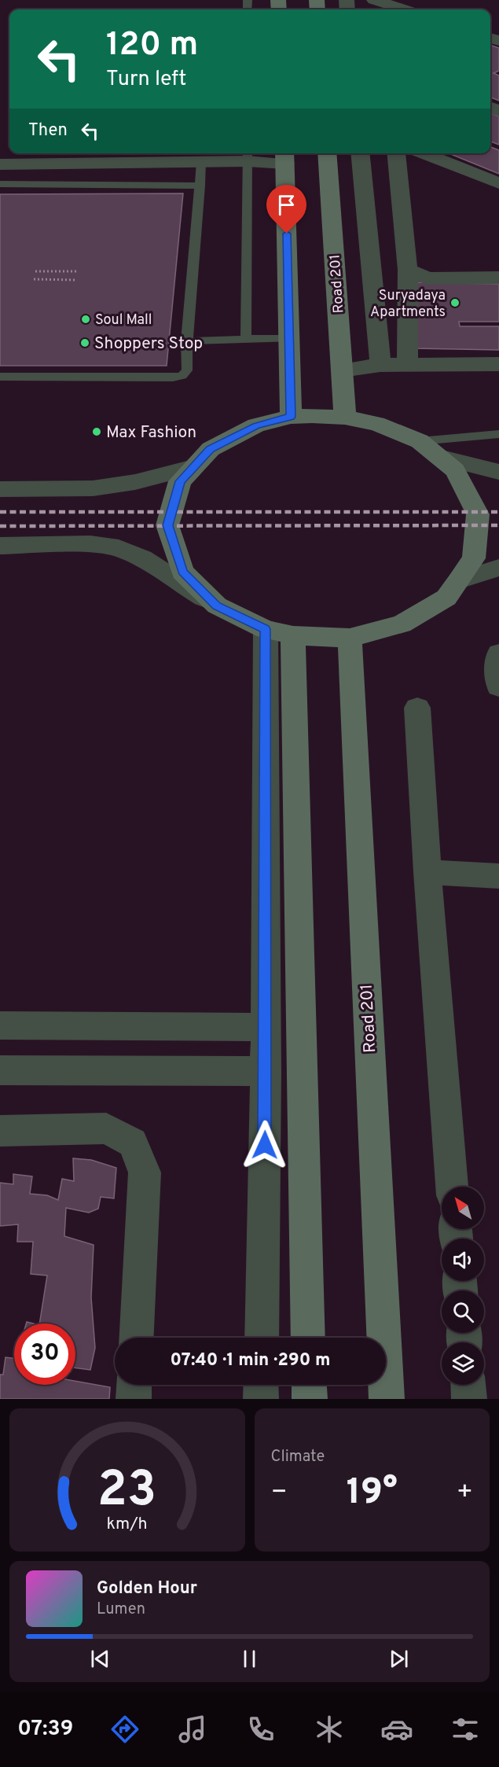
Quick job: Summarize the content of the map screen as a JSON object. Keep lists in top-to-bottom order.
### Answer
{
  "streets": {
    "main road": ["Road 201"]
  },
  "places": [
    "Suryadaya Apartments",
    "Soul Mall",
    "Shoppers Stop",
    "Max Fashion"
  ],
  "north": "top left",
  "page": {
    "turn": ["120 m", "Turn left"],
    "then": "Then",
    "limit": "30",
    "trip": "07:40 · 1 min · 290 m",
    "tile": "Climate",
    "heat": ["−", "19°", "+"],
    "song": ["Golden Hour", "Lumen"],
    "tabs": "07:39",
    "gauge": ["23", "km/h"]
  }
}
